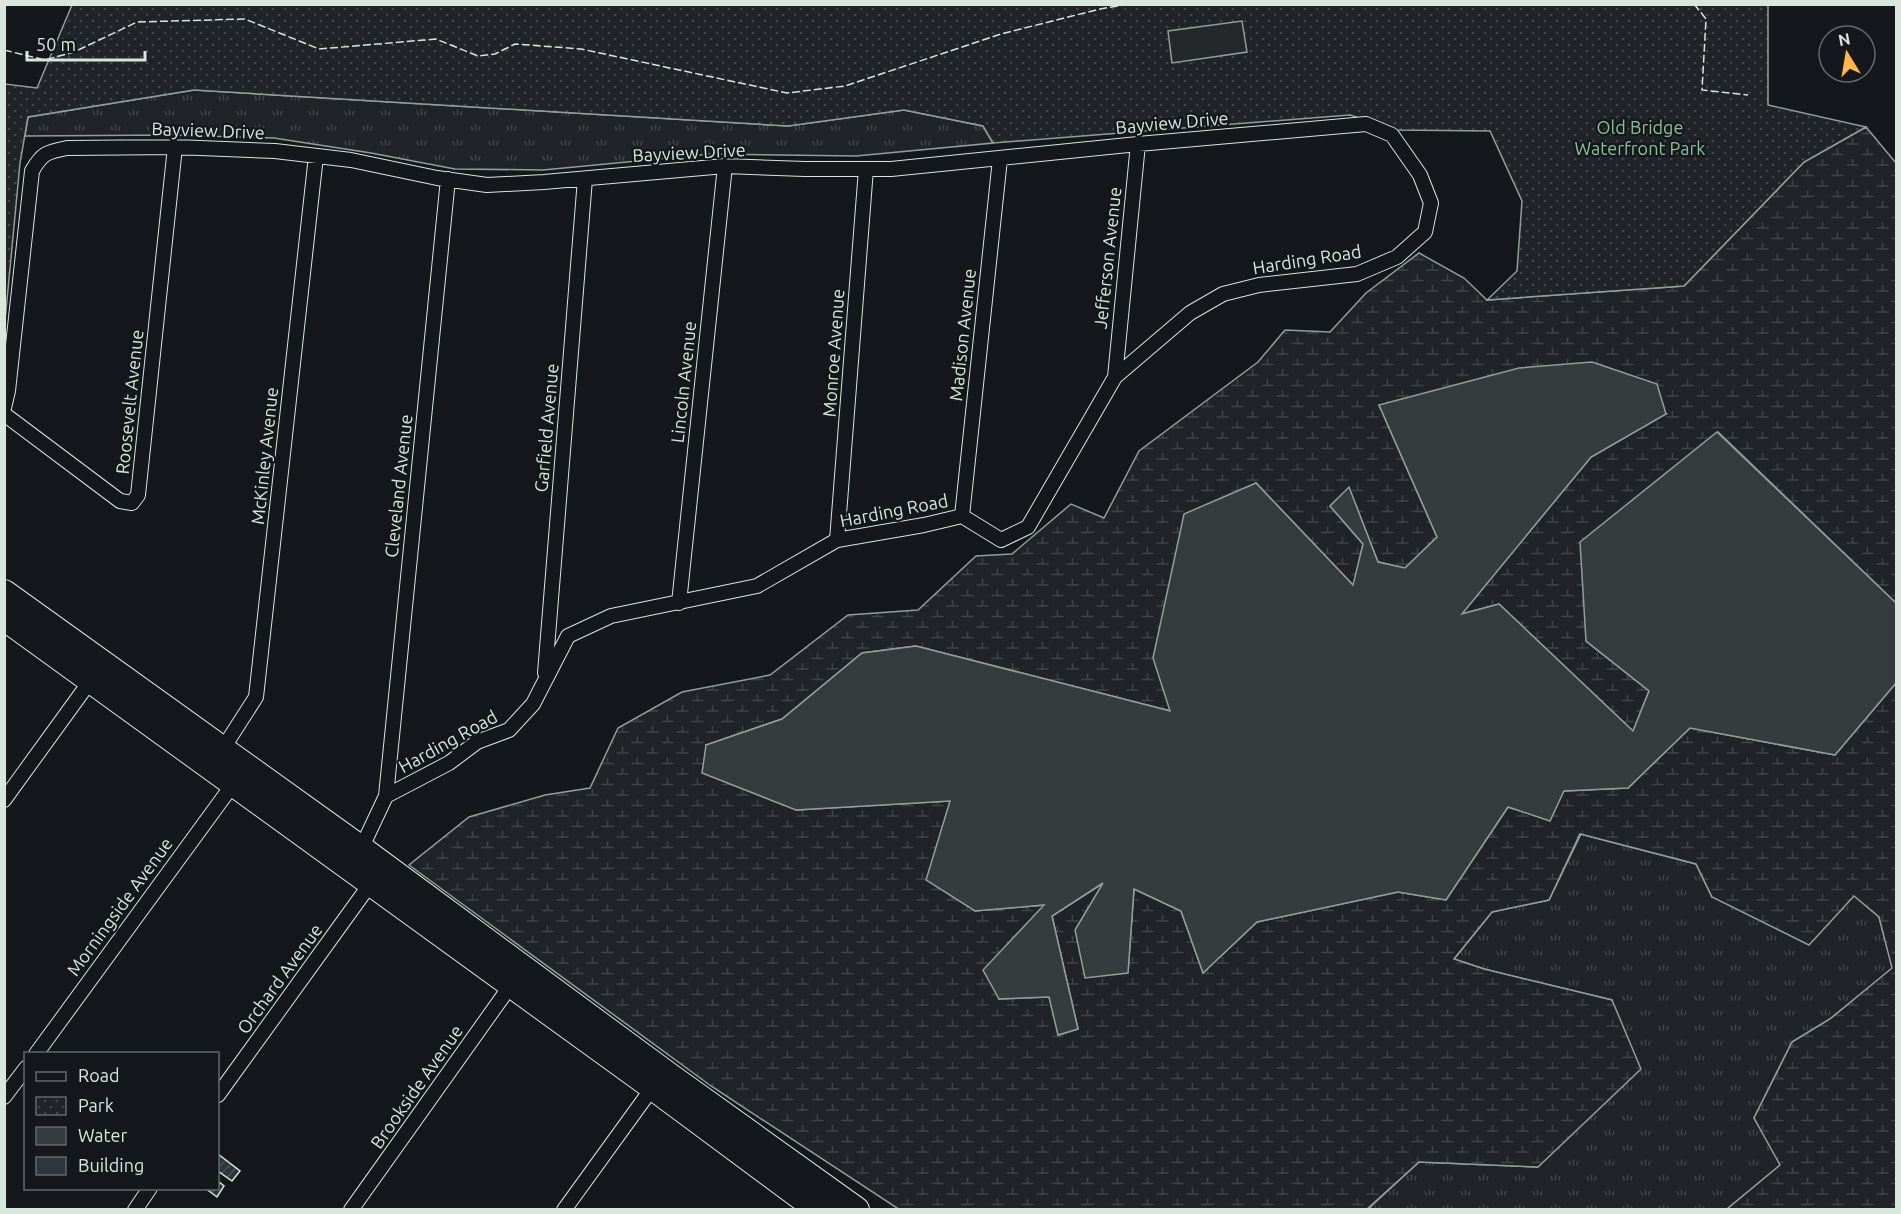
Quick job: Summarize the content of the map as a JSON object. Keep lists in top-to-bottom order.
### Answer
{
  "streets": {
    "street": [
      "Bayview Drive",
      "Jefferson Avenue",
      "Harding Road",
      "Madison Avenue",
      "Monroe Avenue",
      "Lincoln Avenue",
      "Roosevelt Avenue",
      "Garfield Avenue",
      "McKinley Avenue",
      "Cleveland Avenue",
      "Morningside Avenue",
      "Orchard Avenue",
      "Brookside Avenue"
    ]
  },
  "crossings": [
    ["Bayview Drive", "Jefferson Avenue"],
    ["Bayview Drive", "Harding Road"],
    ["Bayview Drive", "Madison Avenue"],
    ["Bayview Drive", "Monroe Avenue"],
    ["Bayview Drive", "Lincoln Avenue"],
    ["Bayview Drive", "Roosevelt Avenue"],
    ["Bayview Drive", "Garfield Avenue"],
    ["Bayview Drive", "McKinley Avenue"],
    ["Bayview Drive", "Cleveland Avenue"],
    ["Jefferson Avenue", "Harding Road"],
    ["Harding Road", "Madison Avenue"],
    ["Harding Road", "Monroe Avenue"],
    ["Harding Road", "Lincoln Avenue"],
    ["Harding Road", "Garfield Avenue"],
    ["Harding Road", "Cleveland Avenue"]
  ],
  "parks": ["Old Bridge Waterfront Park"],
  "legend": [
    "Road",
    "Park",
    "Water",
    "Building"
  ],
  "scale_bar": "50 m",
  "north": "top"
}
